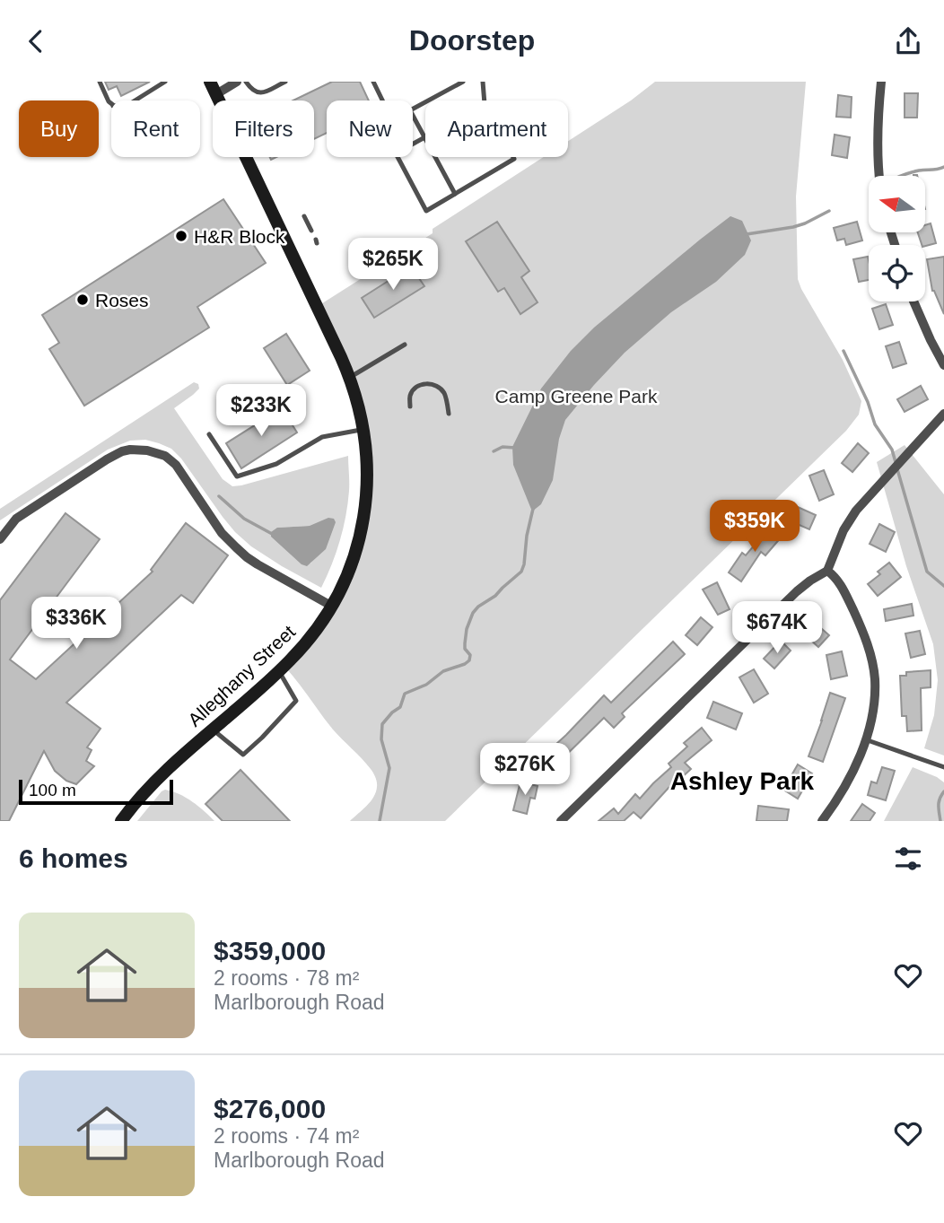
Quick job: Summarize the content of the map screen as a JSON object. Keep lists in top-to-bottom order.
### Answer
{
  "streets": {
    "street": ["Alleghany Street"]
  },
  "districts": ["Ashley Park"],
  "parks": ["Camp Greene Park"],
  "places": ["H&R Block", "Roses"],
  "scale_bar": "100 m",
  "north": "left",
  "page": {
    "header": "Doorstep",
    "chip": [
      "Buy",
      "Rent",
      "Filters",
      "New",
      "Apartment"
    ],
    "price": [
      "$265K",
      "$233K",
      "$359K",
      "$336K",
      "$674K",
      "$276K"
    ],
    "scale": "100 m",
    "heading": "6 homes",
    "list": [
      {
        "name": "$359,000",
        "note": "2 rooms · 78 m² · Marlborough Road"
      },
      {
        "name": "$276,000",
        "note": "2 rooms · 74 m² · Marlborough Road"
      }
    ]
  }
}
